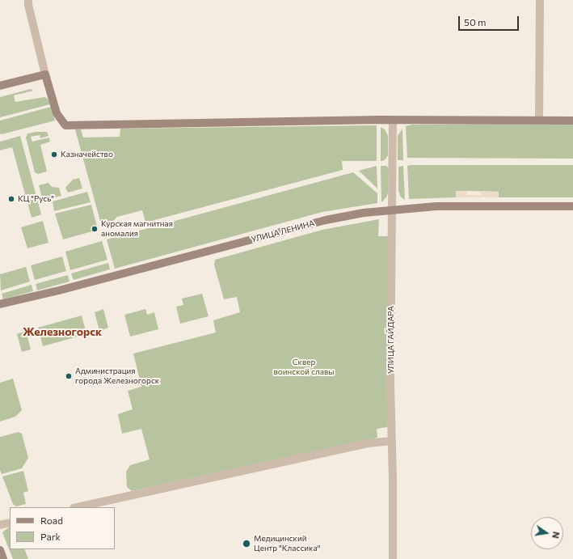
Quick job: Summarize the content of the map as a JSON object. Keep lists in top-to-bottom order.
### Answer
{
  "streets": {
    "street": ["УЛИЦА ЛЕНИНА", "УЛИЦА ГАЙДАРА"]
  },
  "crossings": [
    ["УЛИЦА ЛЕНИНА", "УЛИЦА ГАЙДАРА"]
  ],
  "districts": ["Железногорск"],
  "parks": ["Сквер воинской славы"],
  "places": [
    "Казначейство",
    "КЦ \"Русь\"",
    "Курская магнитная аномалия",
    "Администрация города Железногорск",
    "Медицинский Центр \"Классика\""
  ],
  "legend": ["Road", "Park"],
  "scale_bar": "50 m",
  "north": "right"
}
